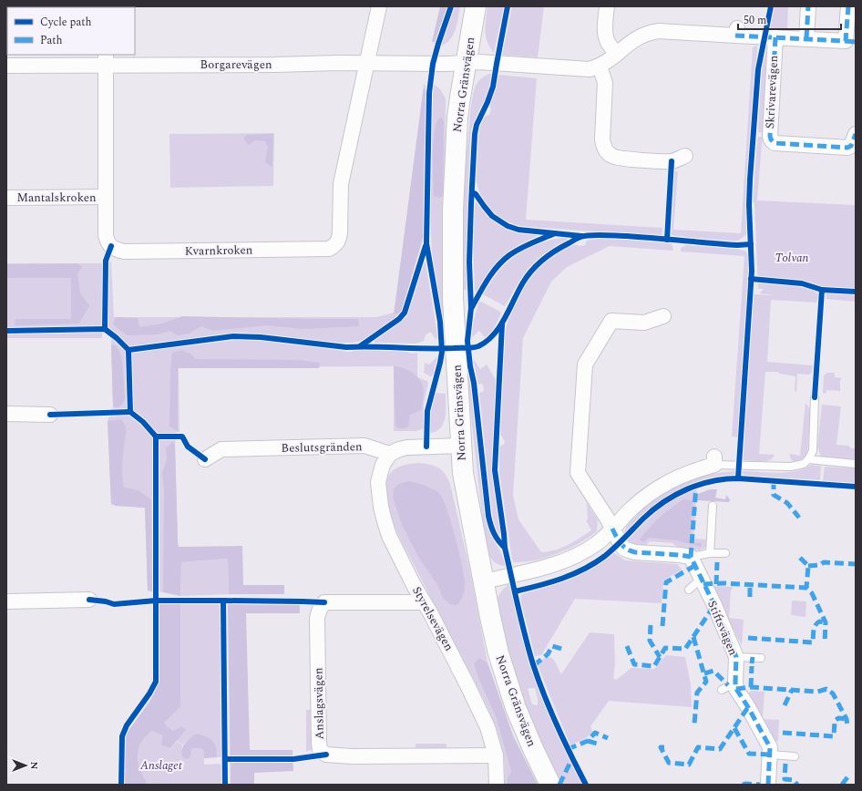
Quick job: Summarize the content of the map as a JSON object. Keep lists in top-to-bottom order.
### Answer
{
  "streets": {
    "street": [
      "Borgarevägen",
      "Norra Gränsvägen",
      "Skrivarevägen",
      "Mantalskroken",
      "Kvarnkroken",
      "Beslutsgränden",
      "Styrelsevägen",
      "Stiftsvägen",
      "Anslagsvägen"
    ]
  },
  "crossings": [
    ["Borgarevägen", "Norra Gränsvägen"],
    ["Borgarevägen", "Kvarnkroken"],
    ["Mantalskroken", "Kvarnkroken"],
    ["Beslutsgränden", "Styrelsevägen"],
    ["Styrelsevägen", "Anslagsvägen"]
  ],
  "parks": ["Tolvan", "Anslaget"],
  "legend": ["Cycle path", "Path"],
  "scale_bar": "50 m",
  "north": "right"
}
